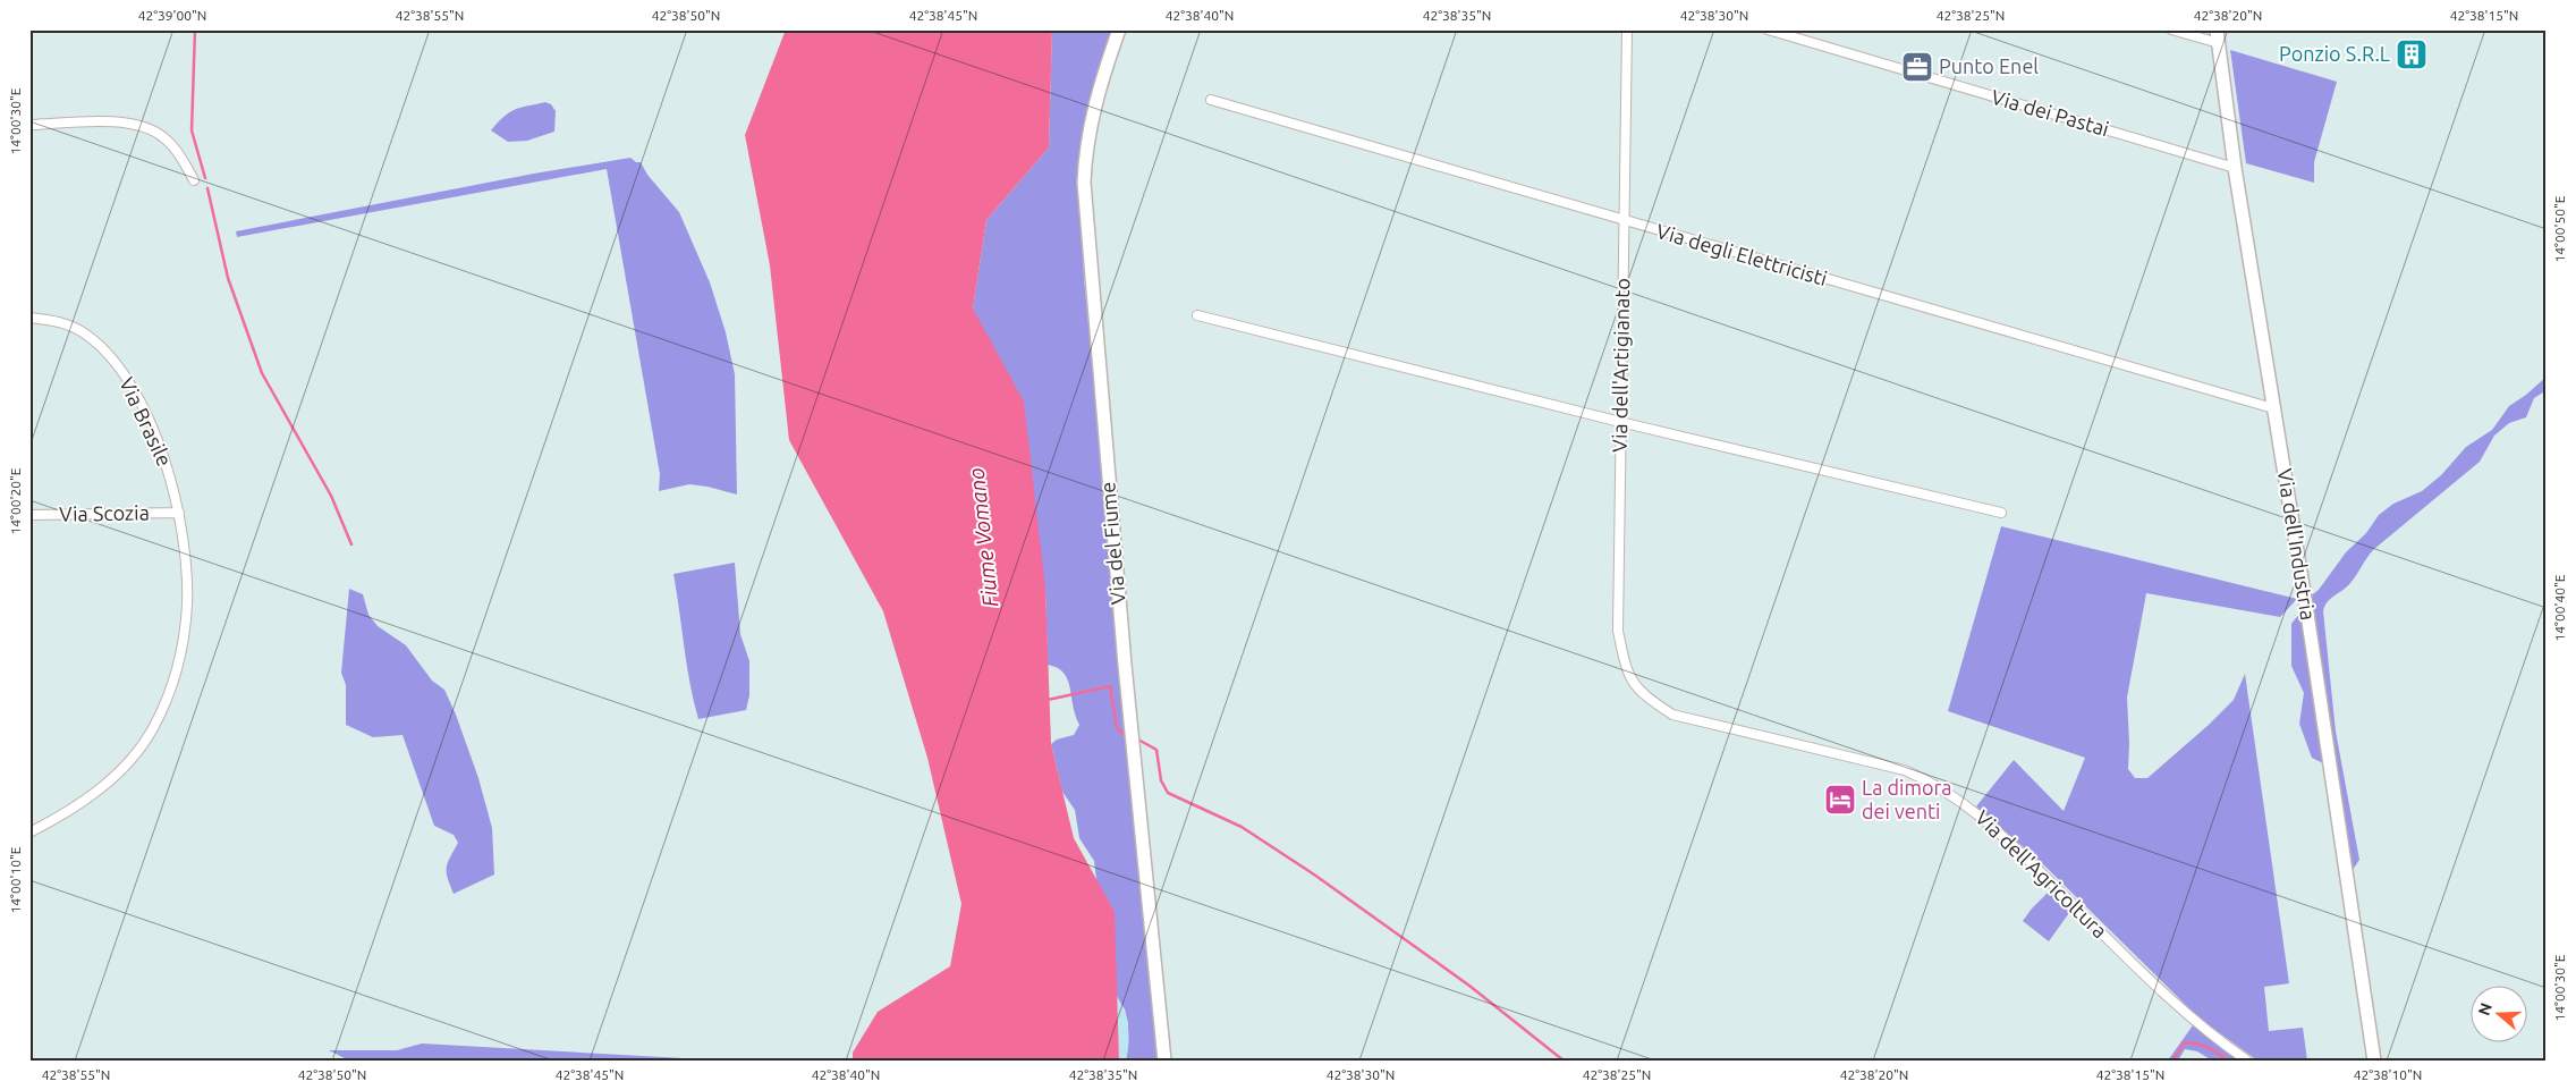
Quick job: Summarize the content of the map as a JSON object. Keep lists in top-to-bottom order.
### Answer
{
  "streets": {
    "street": [
      "Via dei Pastai",
      "Via degli Elettricisti",
      "Via dell'Artigianato",
      "Via Brasile",
      "Via Scozia",
      "Via del Fiume",
      "Via dell'Industria",
      "Via dell'Agricoltura"
    ]
  },
  "crossings": [
    ["Via dei Pastai", "Via dell'Industria"],
    ["Via degli Elettricisti", "Via dell'Artigianato"],
    ["Via degli Elettricisti", "Via dell'Industria"],
    ["Via dell'Artigianato", "Via dell'Agricoltura"],
    ["Via Brasile", "Via Scozia"]
  ],
  "water": ["Fiume Vomano"],
  "places": {
    "building": ["Ponzio S.R.L"],
    "office": ["Punto Enel"],
    "hotel": ["La dimora dei venti"]
  },
  "north": "left",
  "coordinates": [
    "42°39'00\"N",
    "42°38'55\"N",
    "42°38'50\"N",
    "42°38'45\"N",
    "42°38'40\"N",
    "42°38'35\"N",
    "42°38'30\"N",
    "42°38'25\"N",
    "42°38'20\"N",
    "42°38'15\"N",
    "14°00'30\"E",
    "14°00'50\"E",
    "14°00'20\"E",
    "14°00'40\"E",
    "14°00'10\"E",
    "42°38'10\"N"
  ]
}
